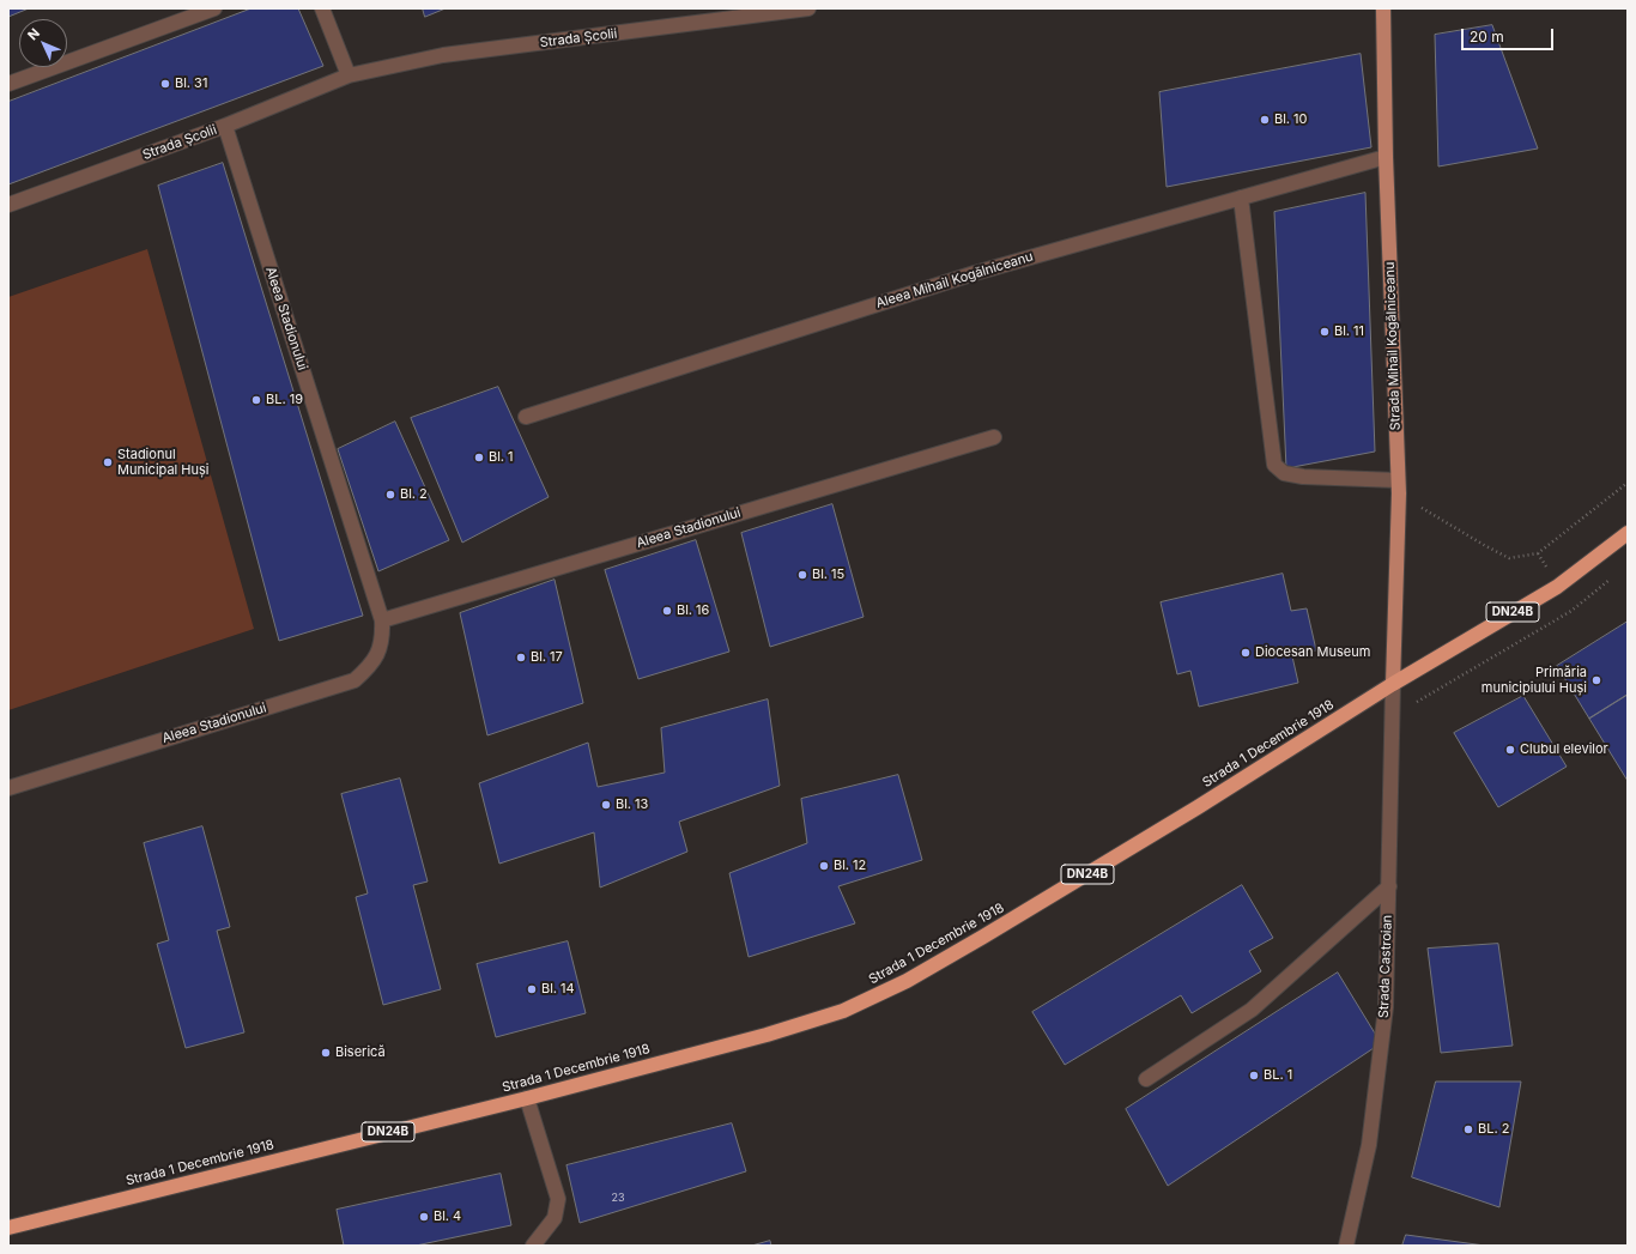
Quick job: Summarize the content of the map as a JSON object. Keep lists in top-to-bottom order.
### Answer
{
  "streets": {
    "highway": ["DN24B", "Strada 1 Decembrie 1918"],
    "main road": ["Strada Mihail Kogălniceanu"],
    "street": [
      "Strada Școlii",
      "Aleea Mihail Kogălniceanu",
      "Aleea Stadionului",
      "Strada Castroian"
    ]
  },
  "crossings": [
    ["Strada Școlii", "Aleea Stadionului"],
    ["Aleea Mihail Kogălniceanu", "Strada Mihail Kogălniceanu"],
    ["Strada Mihail Kogălniceanu", "Strada 1 Decembrie 1918"],
    ["Strada Mihail Kogălniceanu", "Strada Castroian"],
    ["Strada 1 Decembrie 1918", "Strada Castroian"]
  ],
  "places": [
    "Bl. 31",
    "Bl. 10",
    "Bl. 11",
    "BL. 19",
    "Bl. 1",
    "Stadionul Municipal Huși",
    "Bl. 2",
    "Bl. 15",
    "Bl. 16",
    "Diocesan Museum",
    "Bl. 17",
    "Primăria municipiului Huși",
    "Clubul elevilor",
    "Bl. 13",
    "Bl. 12",
    "Bl. 14",
    "Biserică",
    "BL. 1",
    "BL. 2",
    "Bl. 4"
  ],
  "house_numbers": ["23"],
  "scale_bar": "20 m",
  "north": "top left"
}
